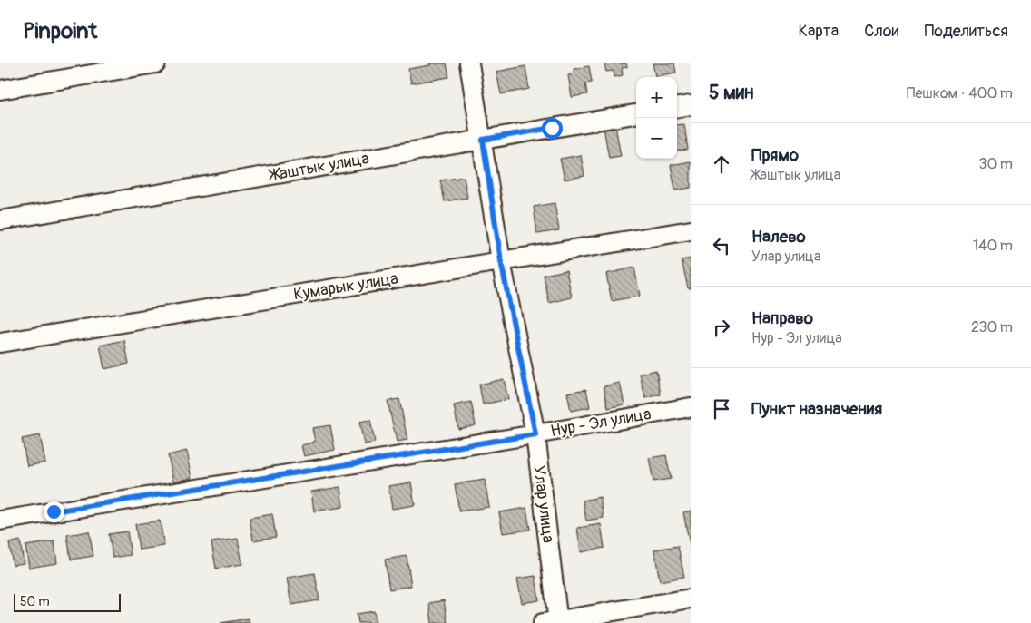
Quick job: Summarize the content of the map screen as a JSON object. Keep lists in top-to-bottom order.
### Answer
{
  "streets": {
    "street": [
      "Жаштык улица",
      "Кумарык улица",
      "Нур - Эл улица",
      "Улар улица"
    ]
  },
  "crossings": [
    ["Жаштык улица", "Улар улица"],
    ["Кумарык улица", "Улар улица"],
    ["Нур - Эл улица", "Улар улица"]
  ],
  "scale_bar": "50 m",
  "page": {
    "header": "Pinpoint",
    "nav": ["Карта", "Слои", "Поделиться"],
    "heading": ["5 мин", "Пешком · 400 m"],
    "map_buttons": ["+", "−"],
    "list": [
      ["Прямо", "Жаштык улица", "30 m"],
      ["Налево", "Улар улица", "140 m"],
      ["Направо", "Нур - Эл улица", "230 m"],
      "Пункт назначения"
    ],
    "scale": "50 m"
  }
}
